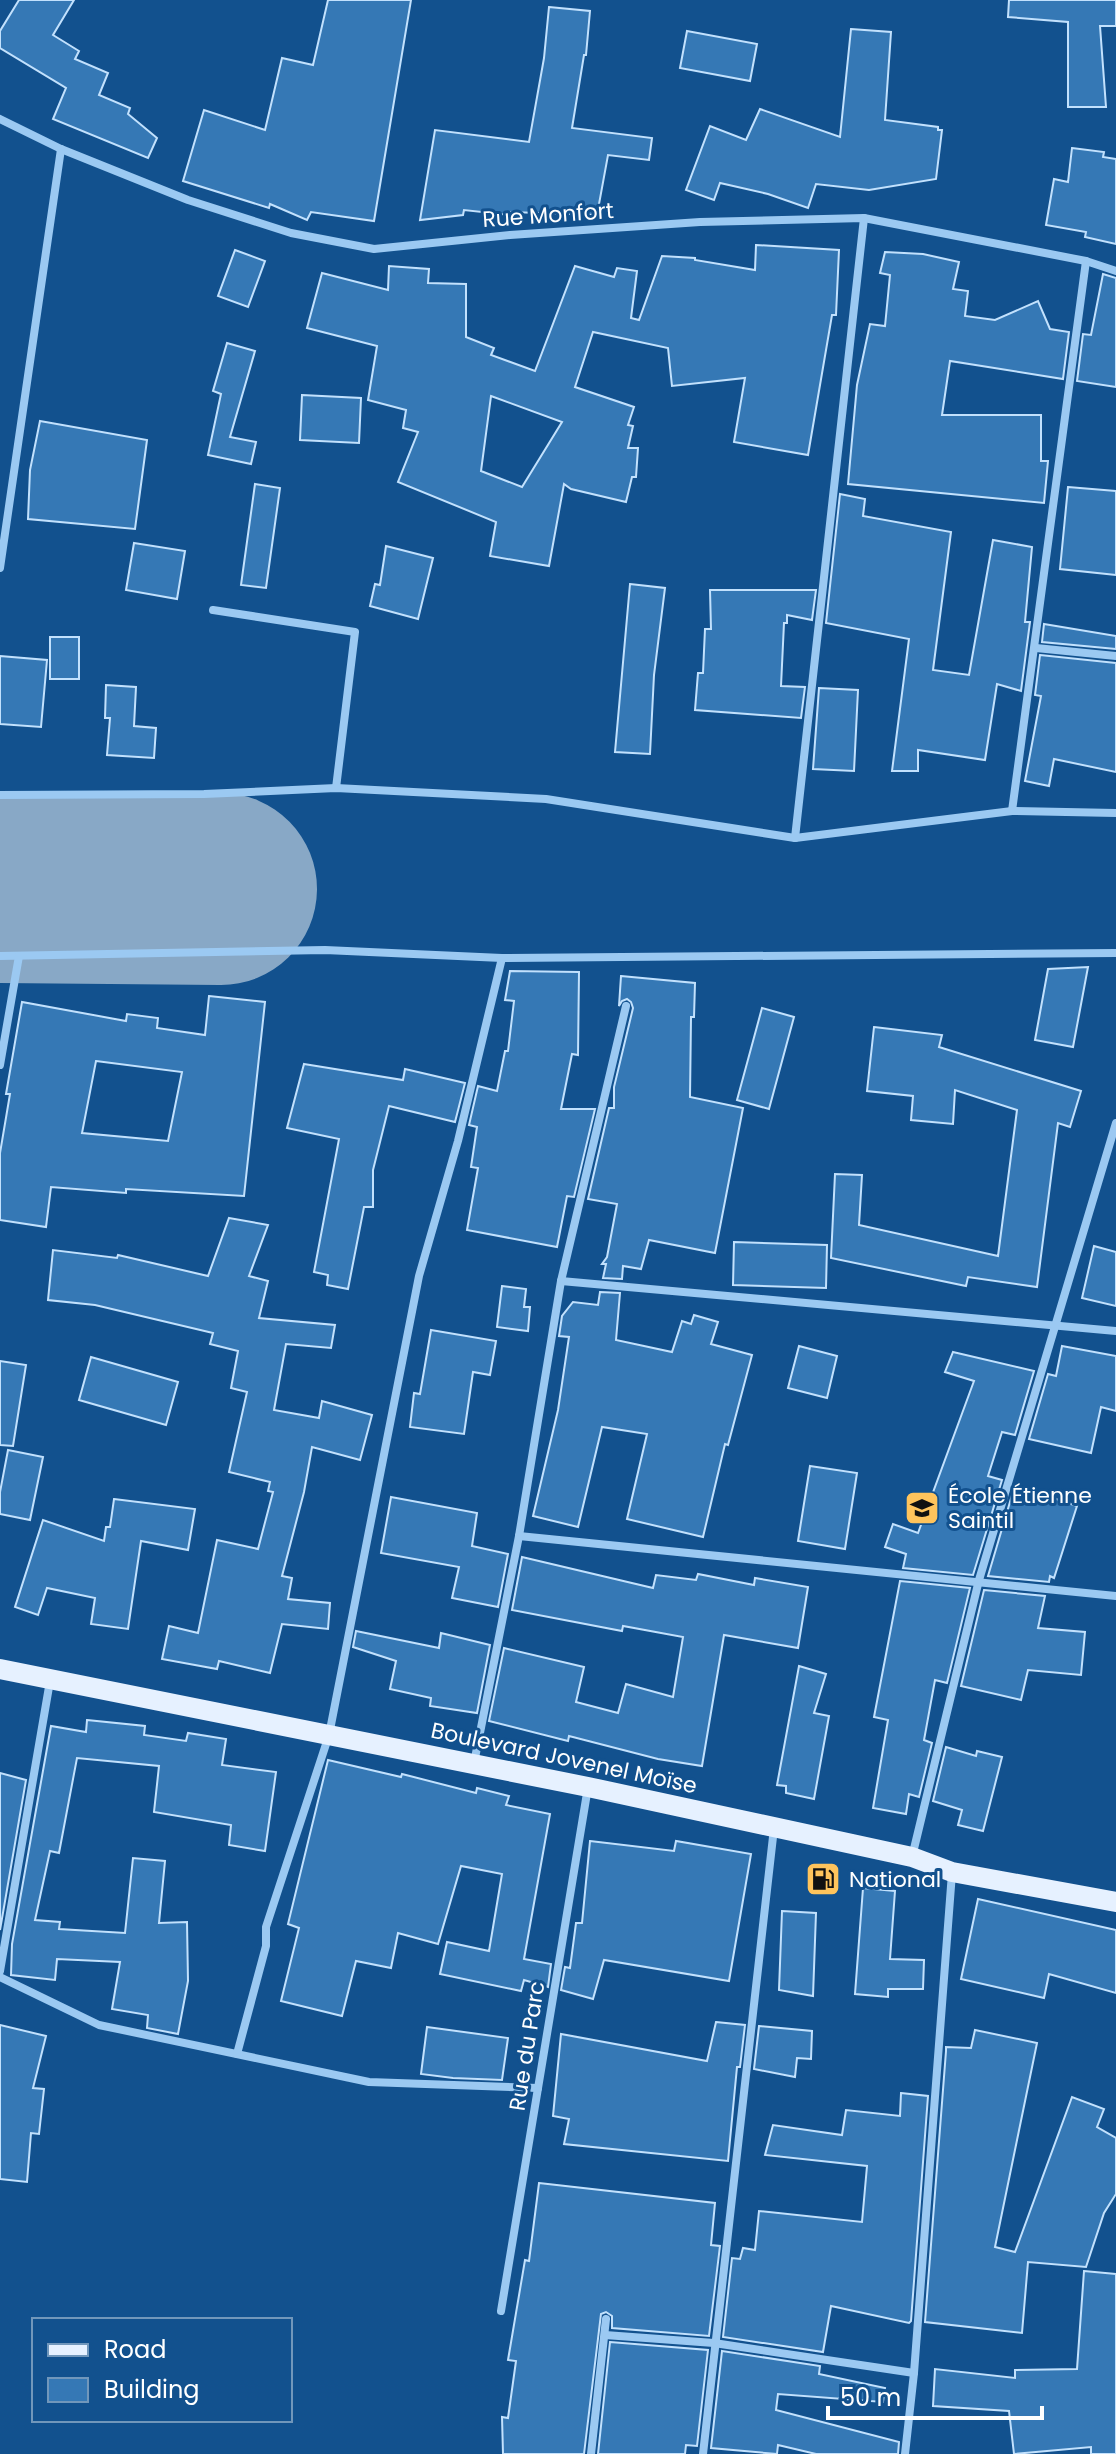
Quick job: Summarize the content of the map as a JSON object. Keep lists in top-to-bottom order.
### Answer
{
  "streets": {
    "main road": ["Boulevard Jovenel Moïse"],
    "street": ["Rue Monfort", "Rue du Parc"]
  },
  "crossings": [
    ["Boulevard Jovenel Moïse", "Rue du Parc"]
  ],
  "places": {
    "school or university": ["École Étienne Saintil"],
    "fuel station": ["National"]
  },
  "legend": ["Road", "Building"],
  "scale_bar": "50 m"
}
